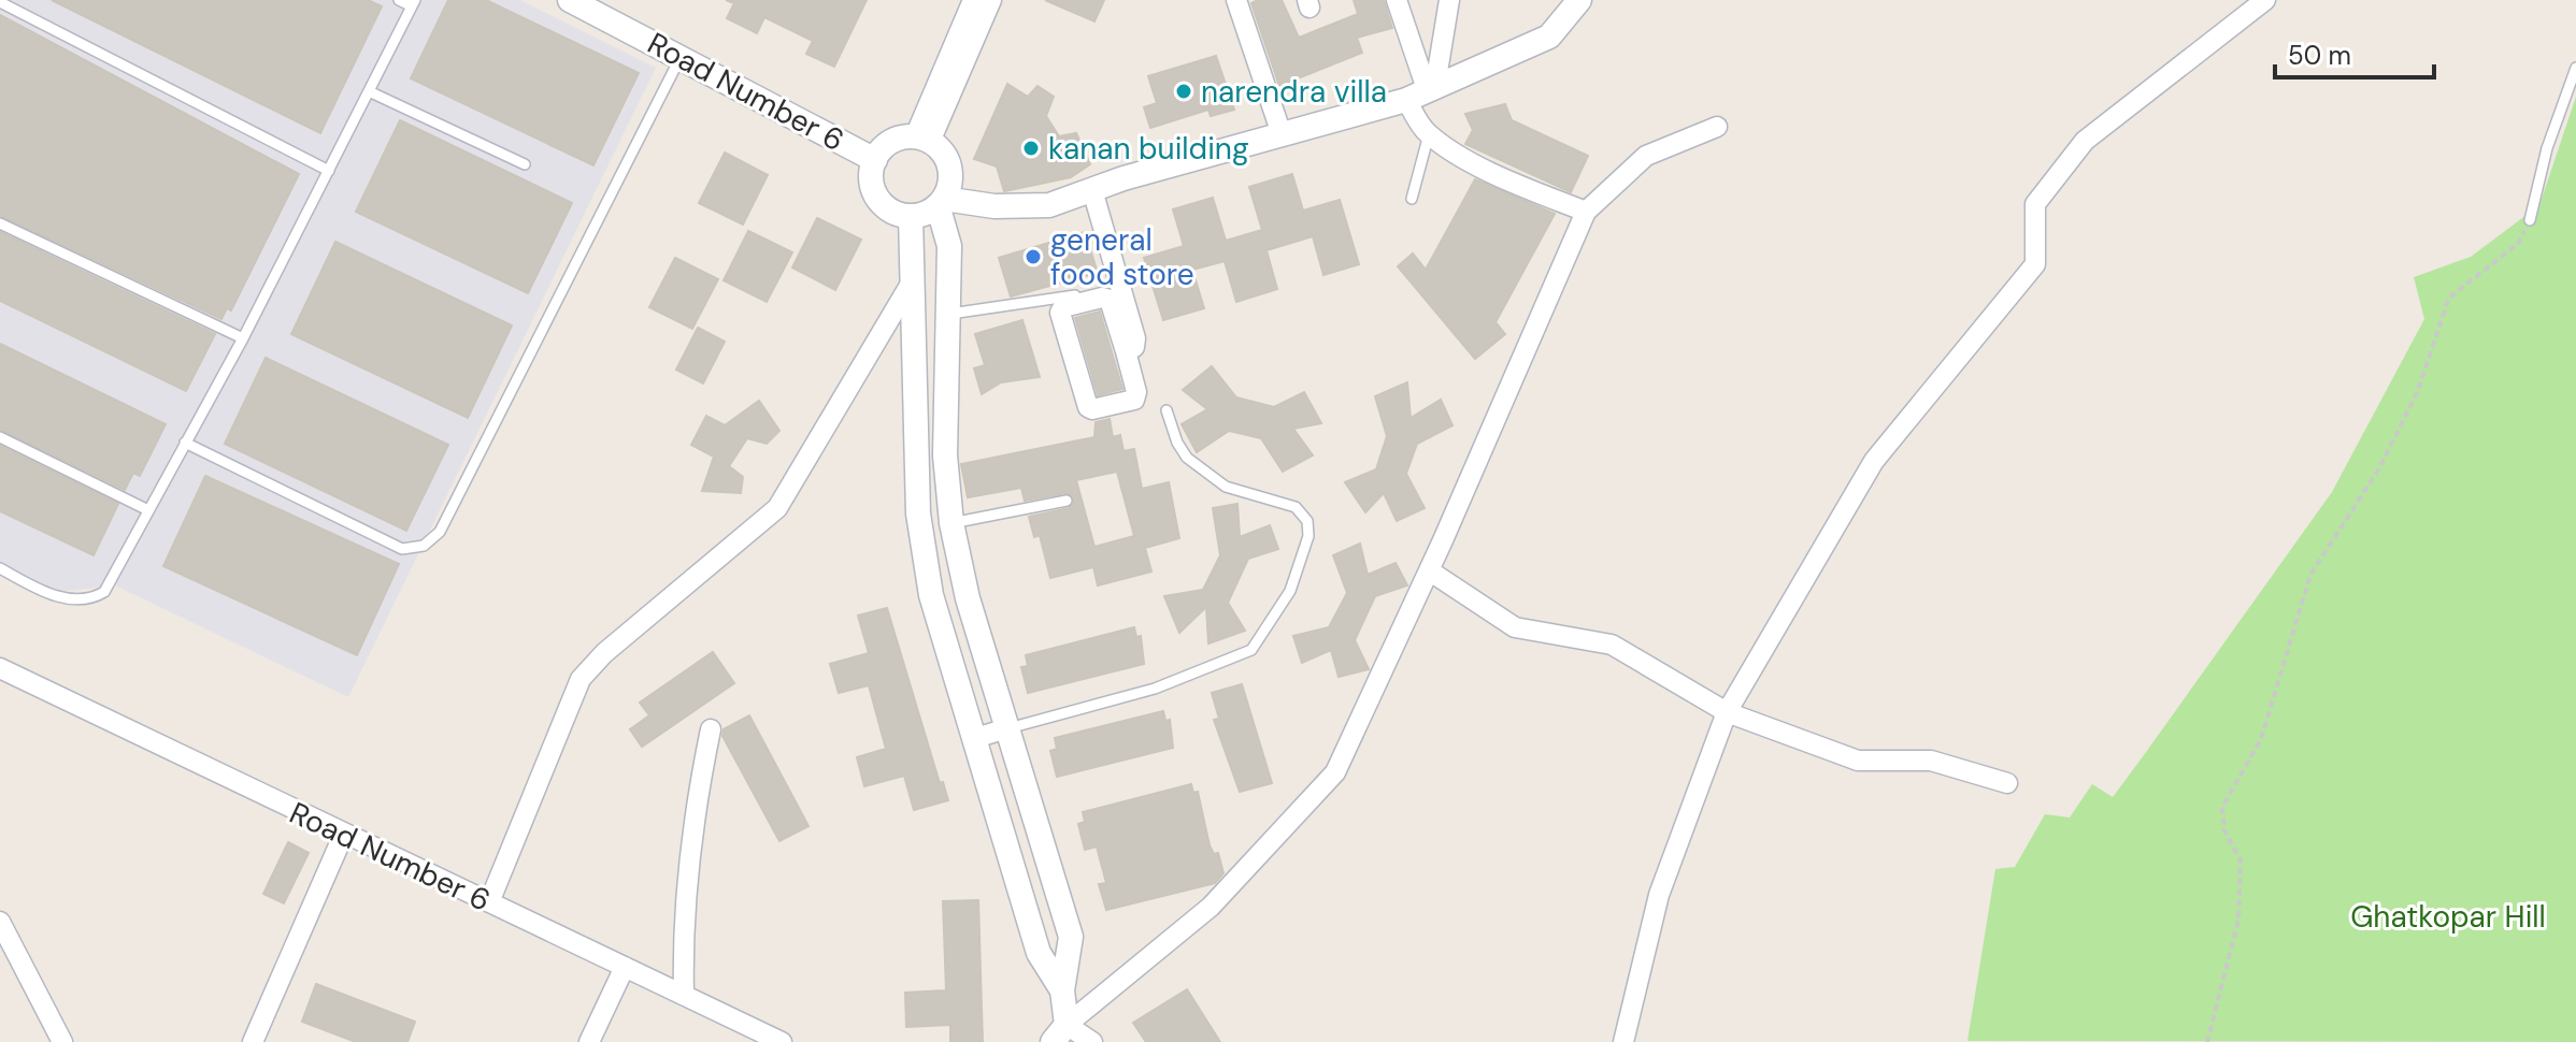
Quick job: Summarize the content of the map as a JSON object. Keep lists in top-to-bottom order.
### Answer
{
  "streets": {
    "street": ["Road Number 6"]
  },
  "parks": ["Ghatkopar Hill"],
  "places": ["narendra villa", "kanan building", "general food store"],
  "scale_bar": "50 m"
}
